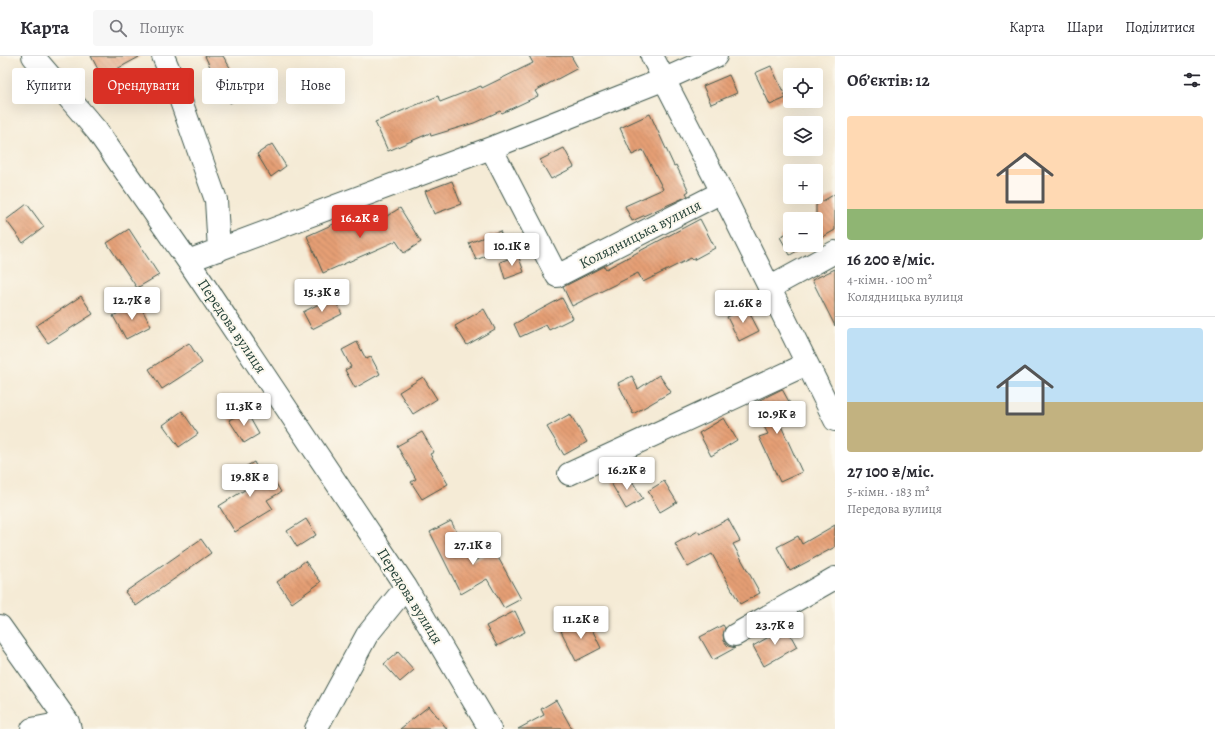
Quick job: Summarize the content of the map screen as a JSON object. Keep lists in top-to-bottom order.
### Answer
{
  "streets": {
    "street": ["Колядницька вулиця", "Передова вулиця"]
  },
  "page": {
    "header": "Карта",
    "search": "Пошук",
    "nav": ["Карта", "Шари", "Поділитися"],
    "heading": "Об’єктів: 12",
    "map_buttons": ["+", "−"],
    "chip": [
      "Купити",
      "Орендувати",
      "Фільтри",
      "Нове"
    ],
    "list": [
      {
        "name": "16 200 ₴/міс.",
        "note": "4-кімн. · 100 m² · Колядницька вулиця"
      },
      {
        "name": "27 100 ₴/міс.",
        "note": "5-кімн. · 183 m² · Передова вулиця"
      }
    ],
    "price": [
      "16.2K ₴",
      "10.1K ₴",
      "15.3K ₴",
      "12.7K ₴",
      "21.6K ₴",
      "11.3K ₴",
      "10.9K ₴",
      "16.2K ₴",
      "19.8K ₴",
      "27.1K ₴",
      "11.2K ₴",
      "23.7K ₴"
    ]
  }
}
